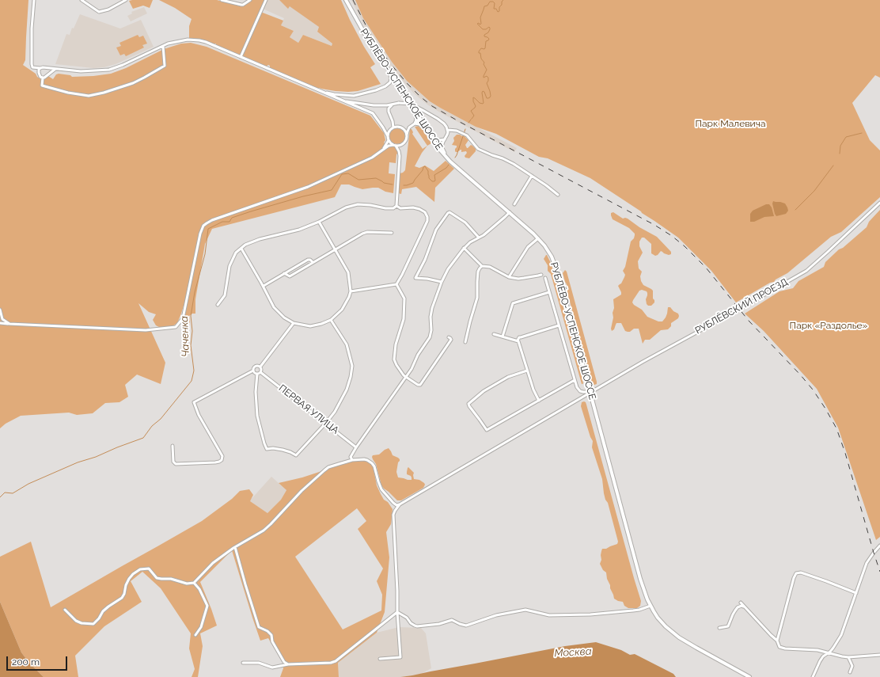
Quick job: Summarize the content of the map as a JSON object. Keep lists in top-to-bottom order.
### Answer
{
  "streets": {
    "main road": ["РУБЛЁВО-УСПЕНСКОЕ ШОССЕ"],
    "street": ["РУБЛЁВСКИЙ ПРОЕЗД", "ПЕРВАЯ УЛИЦА"]
  },
  "crossings": [
    ["РУБЛЁВО-УСПЕНСКОЕ ШОССЕ", "РУБЛЁВСКИЙ ПРОЕЗД"]
  ],
  "water": ["Чаченка", "Москва"],
  "parks": ["Парк Малевича", "Парк «Раздолье»"],
  "scale_bar": "200 m"
}
